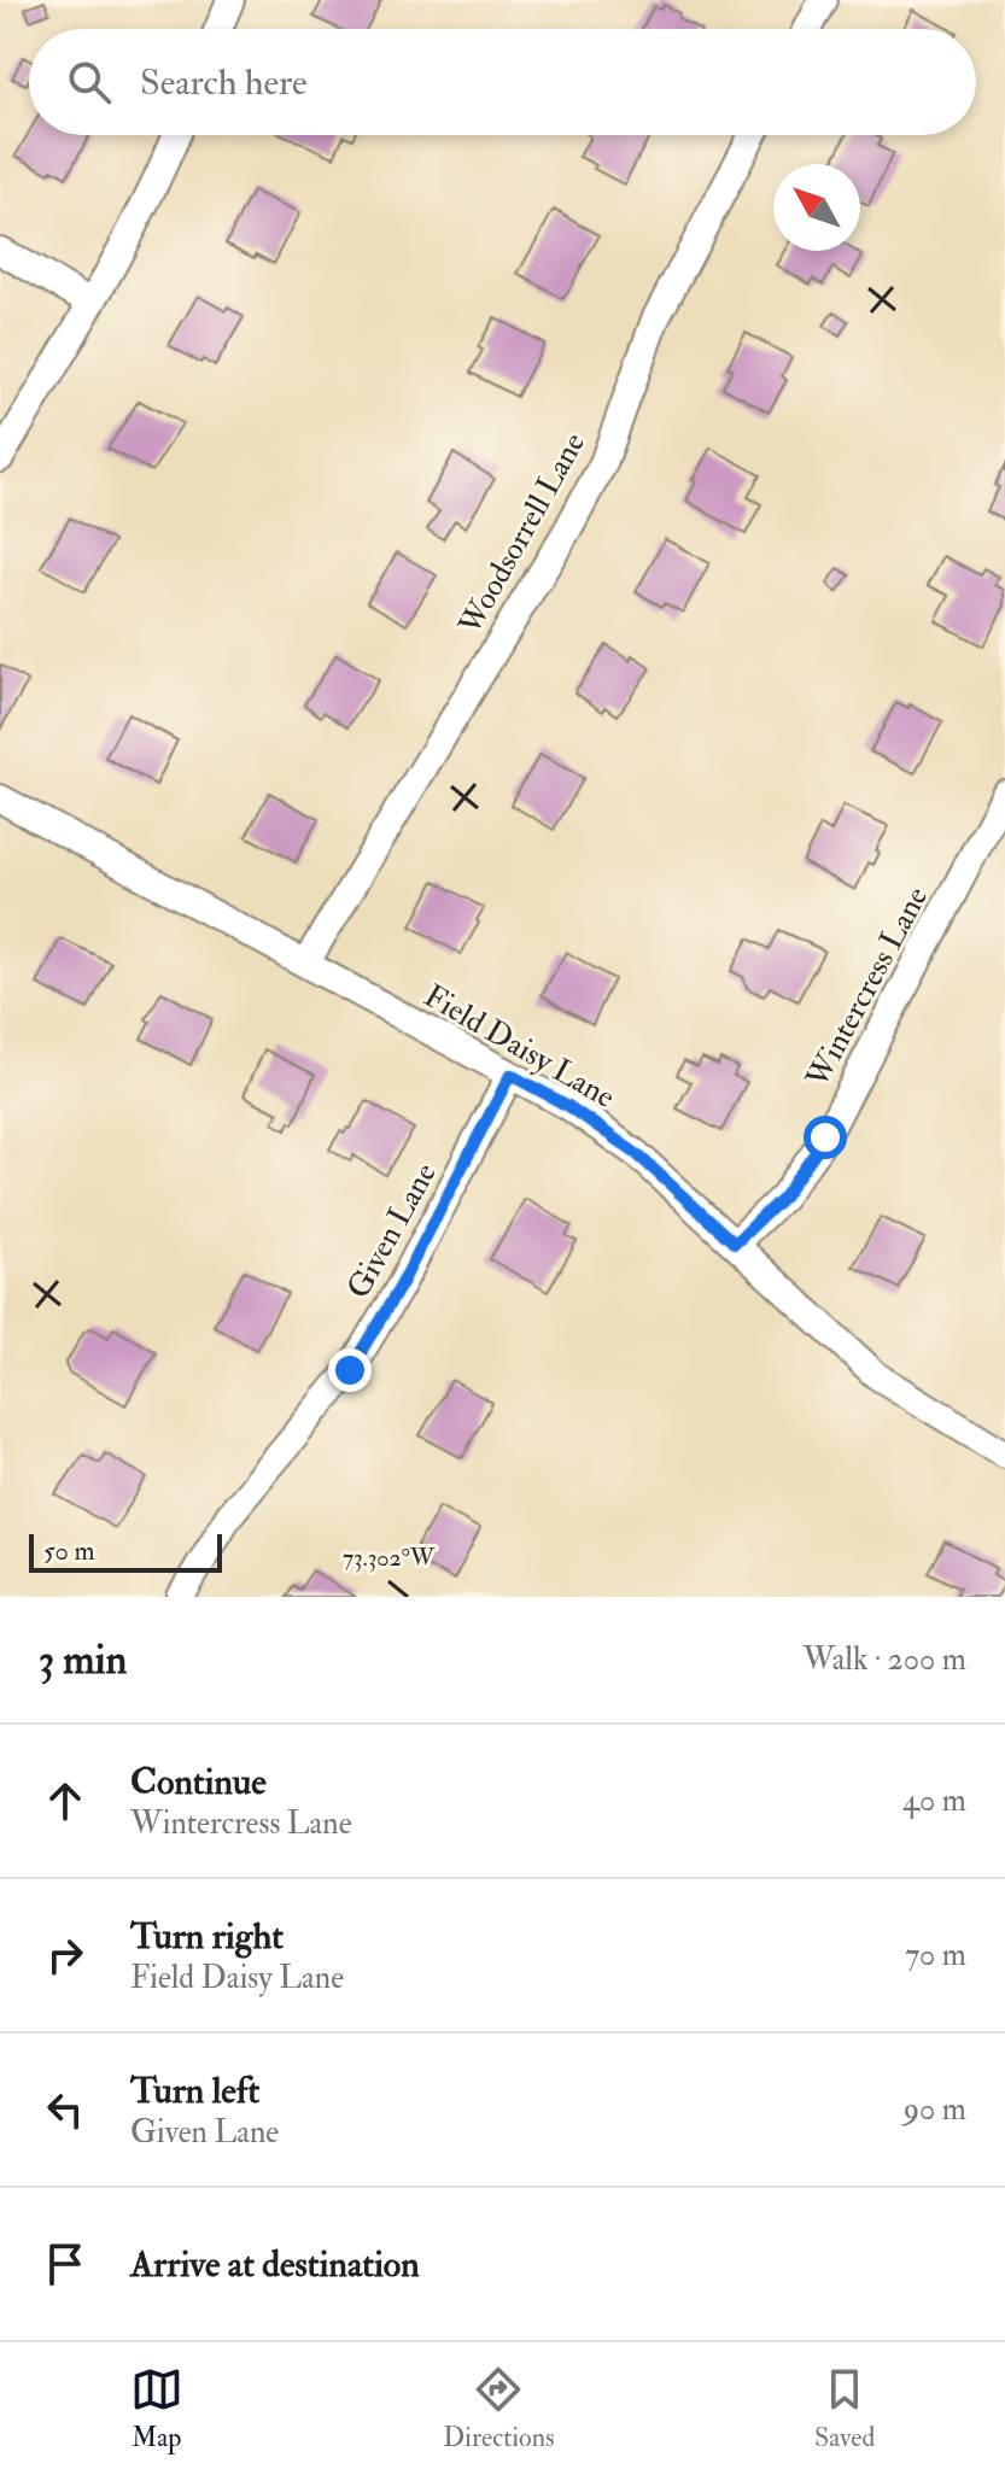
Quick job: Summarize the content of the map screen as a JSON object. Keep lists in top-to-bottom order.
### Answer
{
  "streets": {
    "street": [
      "Woodsorrell Lane",
      "Wintercress Lane",
      "Field Daisy Lane",
      "Given Lane"
    ]
  },
  "crossings": [
    ["Woodsorrell Lane", "Field Daisy Lane"],
    ["Wintercress Lane", "Field Daisy Lane"],
    ["Field Daisy Lane", "Given Lane"]
  ],
  "scale_bar": "50 m",
  "north": "top left",
  "page": {
    "search": "Search here",
    "scale": "50 m",
    "heading": ["3 min", "Walk · 200 m"],
    "list": [
      ["Continue", "Wintercress Lane", "40 m"],
      ["Turn right", "Field Daisy Lane", "70 m"],
      ["Turn left", "Given Lane", "90 m"],
      "Arrive at destination"
    ],
    "nav": ["Map", "Directions", "Saved"]
  },
  "coordinates": ["73.302°W"]
}
